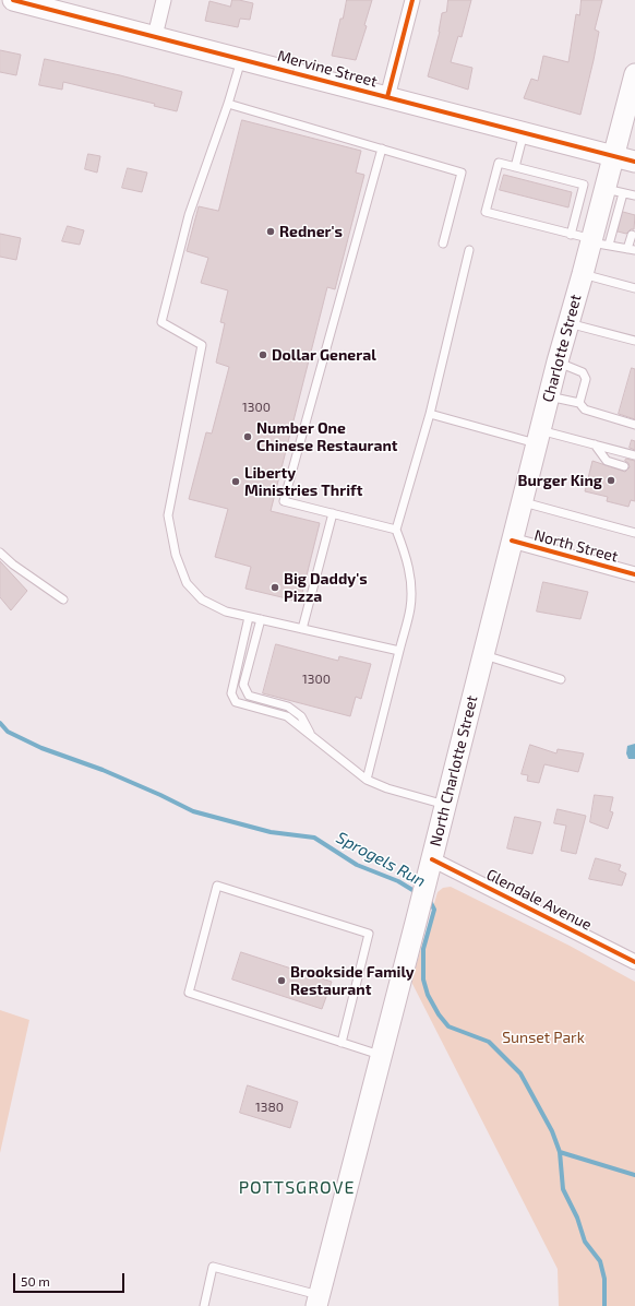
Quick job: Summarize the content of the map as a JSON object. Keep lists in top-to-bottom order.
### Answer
{
  "streets": {
    "main road": ["Mervine Street", "Charlotte Street", "North Charlotte Street"],
    "street": ["North Street", "Glendale Avenue"]
  },
  "crossings": [
    ["Mervine Street", "Charlotte Street"],
    ["Charlotte Street", "North Street"],
    ["Charlotte Street", "North Charlotte Street"],
    ["North Street", "North Charlotte Street"],
    ["North Charlotte Street", "Glendale Avenue"]
  ],
  "districts": ["POTTSGROVE"],
  "water": ["Sprogels Run"],
  "parks": ["Sunset Park"],
  "places": [
    "Redner's",
    "Dollar General",
    "Number One Chinese Restaurant",
    "Burger King",
    "Liberty Ministries Thrift",
    "Big Daddy's Pizza",
    "Brookside Family Restaurant"
  ],
  "house_numbers": ["1300", "1300", "1380"],
  "scale_bar": "50 m"
}
